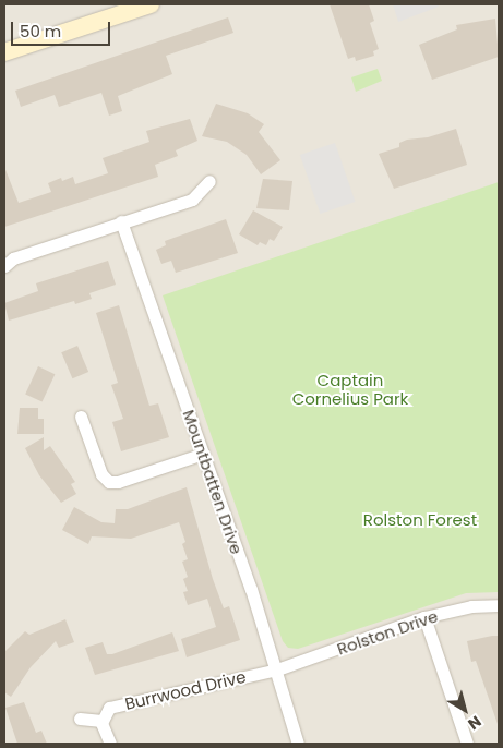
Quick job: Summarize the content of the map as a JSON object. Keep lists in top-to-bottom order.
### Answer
{
  "streets": {
    "street": ["Mountbatten Drive", "Rolston Drive", "Burrwood Drive"]
  },
  "crossings": [
    ["Mountbatten Drive", "Rolston Drive"],
    ["Mountbatten Drive", "Burrwood Drive"],
    ["Rolston Drive", "Burrwood Drive"]
  ],
  "parks": ["Captain Cornelius Park", "Rolston Forest"],
  "scale_bar": "50 m",
  "north": "bottom right"
}
